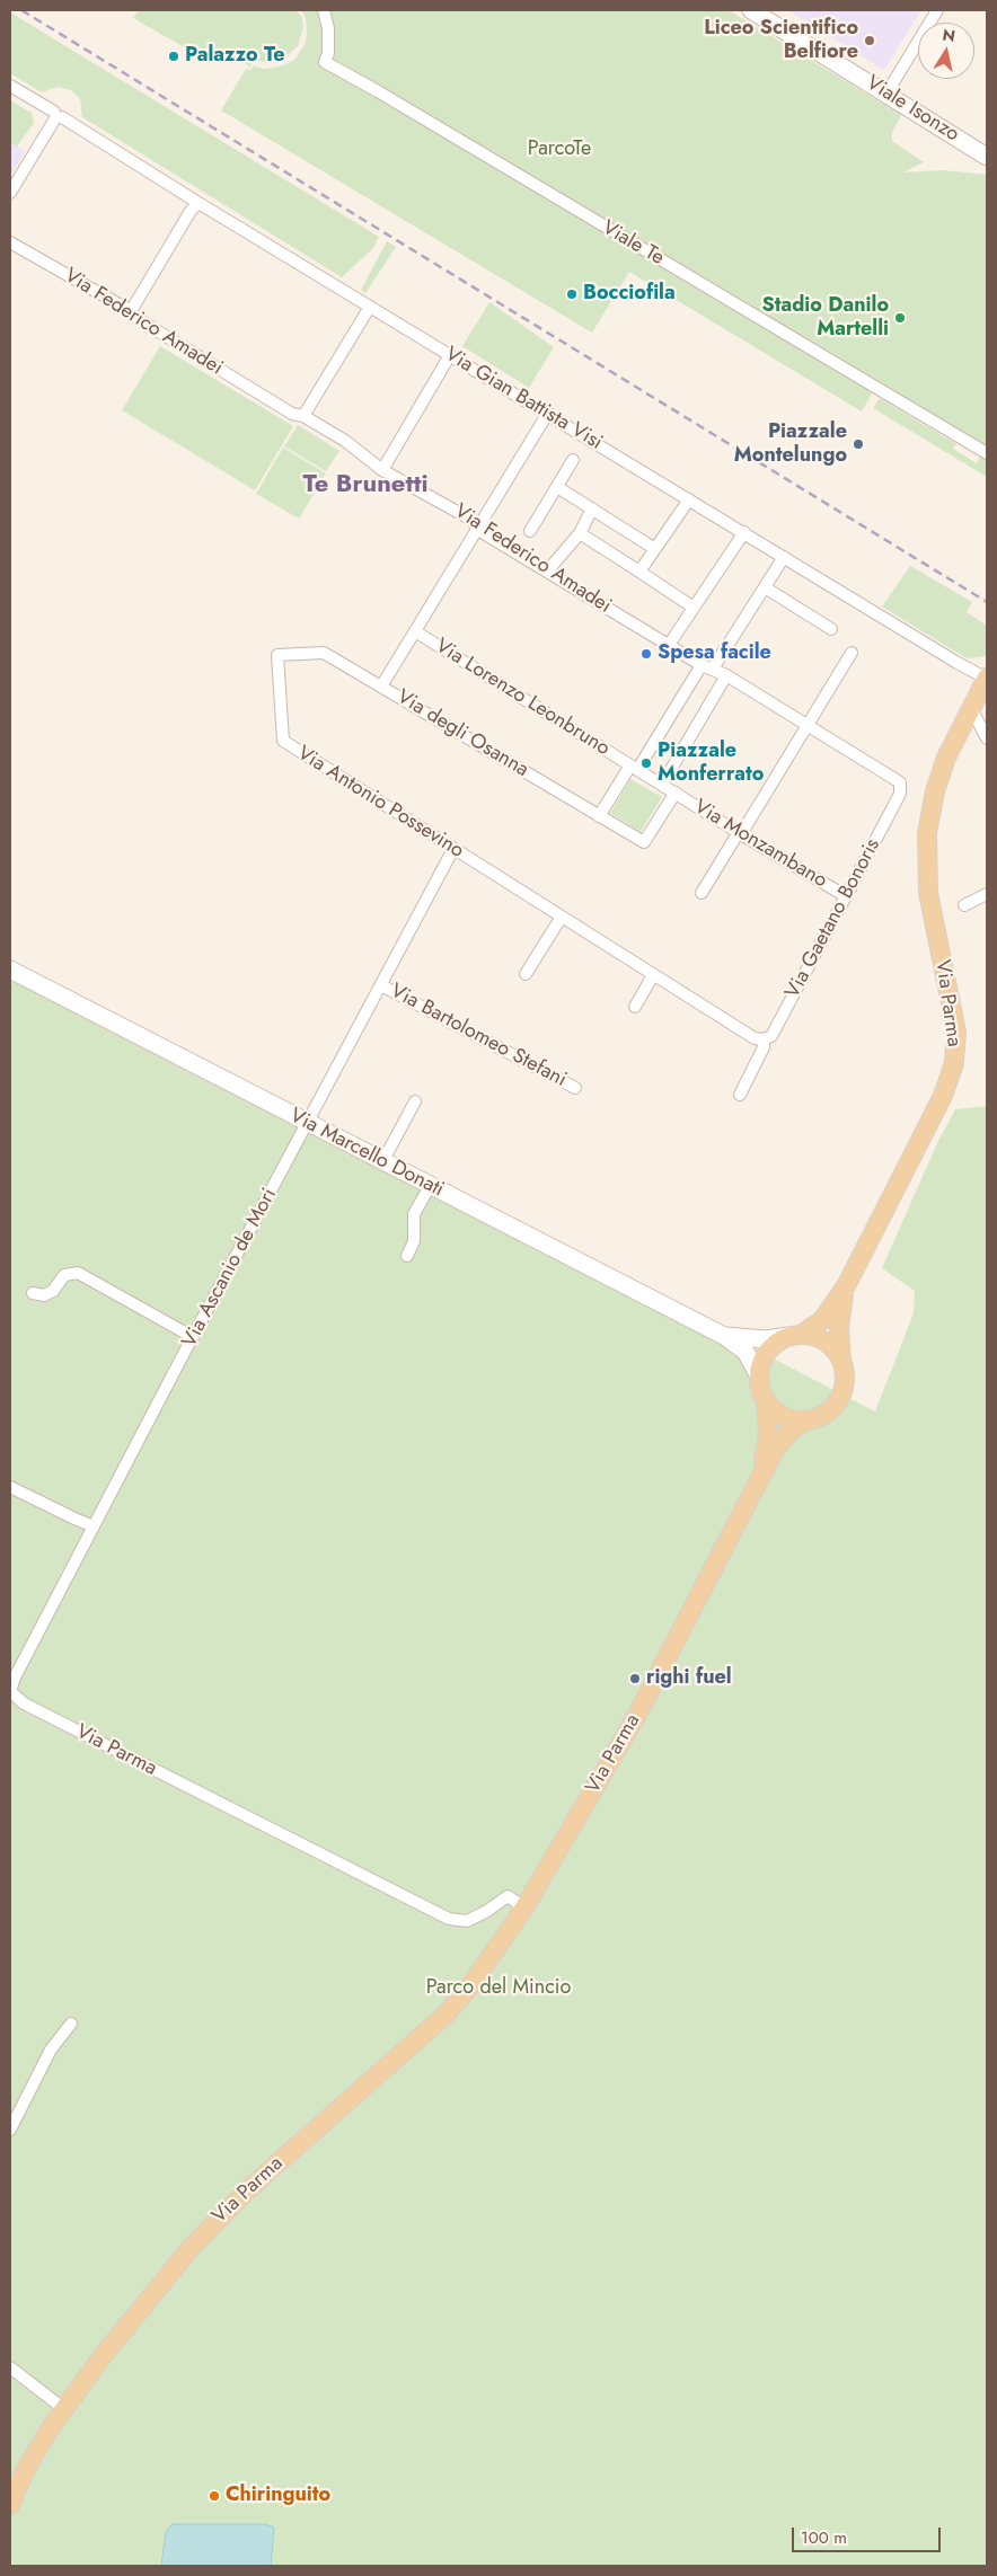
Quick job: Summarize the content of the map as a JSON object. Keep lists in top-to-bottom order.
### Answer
{
  "streets": {
    "main road": ["Via Parma"],
    "street": [
      "Viale Isonzo",
      "Viale Te",
      "Via Federico Amadei",
      "Via Gian Battista Visi",
      "Via Lorenzo Leonbruno",
      "Via degli Osanna",
      "Via Antonio Possevino",
      "Via Monzambano",
      "Via Gaetano Bonoris",
      "Via Bartolomeo Stefani",
      "Via Marcello Donati",
      "Via Ascanio de Mori"
    ]
  },
  "crossings": [
    ["Via Federico Amadei", "Via Gaetano Bonoris"],
    ["Via Gian Battista Visi", "Via Parma"],
    ["Via Lorenzo Leonbruno", "Via Monzambano"],
    ["Via degli Osanna", "Via Antonio Possevino"],
    ["Via degli Osanna", "Via Monzambano"],
    ["Via Antonio Possevino", "Via Gaetano Bonoris"],
    ["Via Antonio Possevino", "Via Ascanio de Mori"],
    ["Via Monzambano", "Via Gaetano Bonoris"],
    ["Via Parma", "Via Marcello Donati"],
    ["Via Parma", "Via Ascanio de Mori"],
    ["Via Bartolomeo Stefani", "Via Ascanio de Mori"],
    ["Via Marcello Donati", "Via Ascanio de Mori"]
  ],
  "districts": ["Te Brunetti"],
  "parks": ["ParcoTe", "Parco del Mincio"],
  "places": [
    "Liceo Scientifico Belfiore",
    "Palazzo Te",
    "Bocciofila",
    "Stadio Danilo Martelli",
    "Piazzale Montelungo",
    "Spesa facile",
    "Piazzale Monferrato",
    "righi fuel",
    "Chiringuito"
  ],
  "scale_bar": "100 m",
  "north": "top"
}
